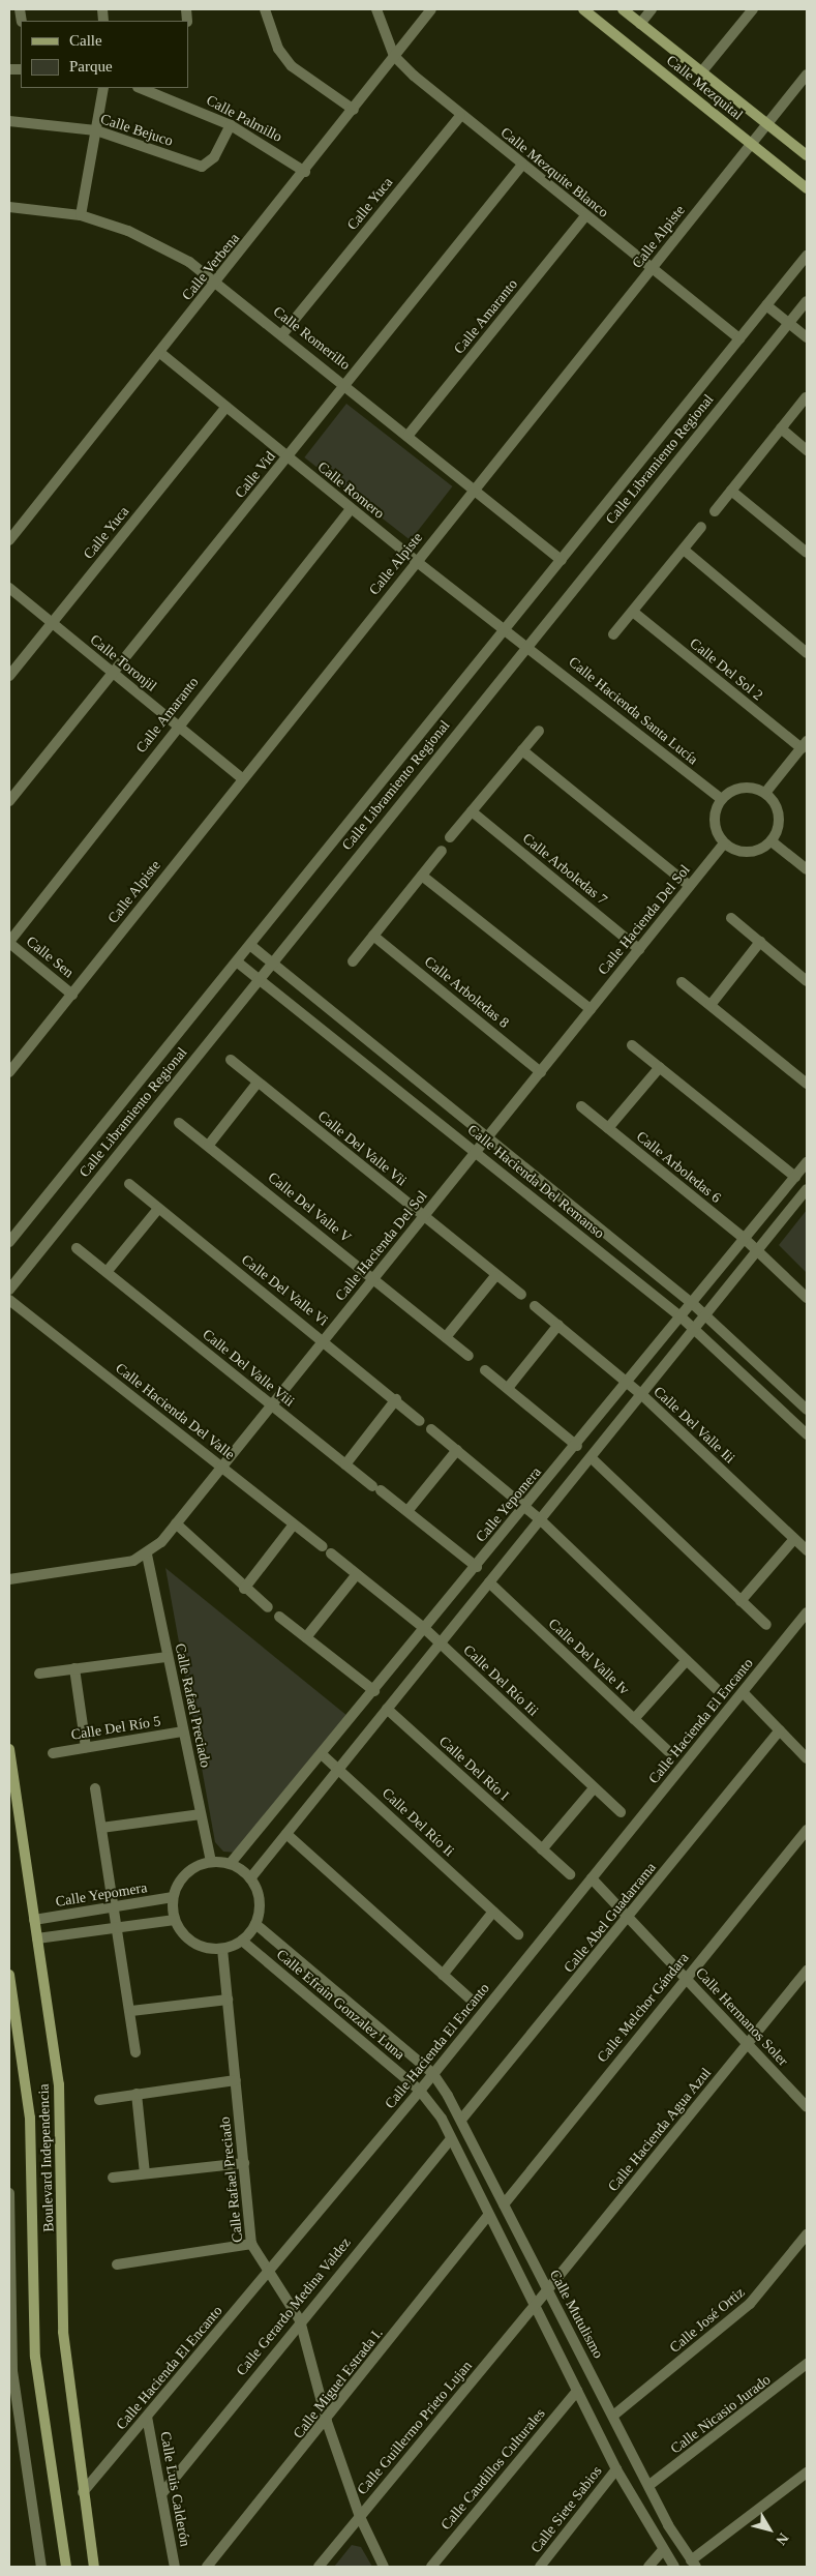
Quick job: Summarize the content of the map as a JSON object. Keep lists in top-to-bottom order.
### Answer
{
  "streets": {
    "main road": ["Calle Mezquital", "Boulevard Independencia"],
    "street": [
      "Calle Palmillo",
      "Calle Bejuco",
      "Calle Mezquite Blanco",
      "Calle Yuca",
      "Calle Alpiste",
      "Calle Verbena",
      "Calle Amaranto",
      "Calle Romerillo",
      "Calle Libramiento Regional",
      "Calle Vid",
      "Calle Romero",
      "Calle Toronjil",
      "Calle Del Sol 2",
      "Calle Hacienda Santa Lucía",
      "Calle Arboledas 7",
      "Calle Hacienda Del Sol",
      "Calle Sen",
      "Calle Arboledas 8",
      "Calle Del Valle Vii",
      "Calle Arboledas 6",
      "Calle Hacienda Del Remanso",
      "Calle Del Valle V",
      "Calle Del Valle Vi",
      "Calle Del Valle Viii",
      "Calle Hacienda Del Valle",
      "Calle Del Valle Iii",
      "Calle Yepomera",
      "Calle Del Valle Iv",
      "Calle Del Río Iii",
      "Calle Rafael Preciado",
      "Calle Hacienda El Encanto",
      "Calle Del Río 5",
      "Calle Del Río I",
      "Calle Del Río Ii",
      "Calle Abel Guadarrama",
      "Calle Efrain Gonzalez Luna",
      "Calle Melchor Gándara",
      "Calle Hermanos Soler",
      "Calle Hacienda Agua Azul",
      "Calle Gerardo Medina Valdez",
      "Calle Mutulismo",
      "Calle José Ortiz",
      "Calle Miguel Estrada I.",
      "Calle Nicasio Jurado",
      "Calle Guillermo Prieto Lujan",
      "Calle Caudillos Culturales",
      "Calle Luis Calderón",
      "Calle Siete Sabios"
    ]
  },
  "crossings": [
    ["Calle Mezquital", "Calle Alpiste"],
    ["Calle Palmillo", "Calle Bejuco"],
    ["Calle Palmillo", "Calle Verbena"],
    ["Calle Mezquite Blanco", "Calle Yuca"],
    ["Calle Mezquite Blanco", "Calle Alpiste"],
    ["Calle Mezquite Blanco", "Calle Verbena"],
    ["Calle Mezquite Blanco", "Calle Amaranto"],
    ["Calle Mezquite Blanco", "Calle Libramiento Regional"],
    ["Calle Mezquite Blanco", "Calle Vid"],
    ["Calle Yuca", "Calle Romerillo"],
    ["Calle Yuca", "Calle Romero"],
    ["Calle Yuca", "Calle Toronjil"],
    ["Calle Alpiste", "Calle Romerillo"],
    ["Calle Alpiste", "Calle Romero"],
    ["Calle Alpiste", "Calle Toronjil"],
    ["Calle Alpiste", "Calle Sen"],
    ["Calle Verbena", "Calle Romerillo"],
    ["Calle Verbena", "Calle Romero"],
    ["Calle Amaranto", "Calle Romerillo"],
    ["Calle Amaranto", "Calle Romero"],
    ["Calle Amaranto", "Calle Toronjil"],
    ["Calle Amaranto", "Calle Sen"],
    ["Calle Romerillo", "Calle Libramiento Regional"],
    ["Calle Romerillo", "Calle Vid"],
    ["Calle Libramiento Regional", "Calle Romero"],
    ["Calle Libramiento Regional", "Calle Hacienda Santa Lucía"],
    ["Calle Libramiento Regional", "Calle Hacienda Del Remanso"],
    ["Calle Vid", "Calle Romero"],
    ["Calle Vid", "Calle Toronjil"],
    ["Calle Romero", "Calle Hacienda Santa Lucía"],
    ["Calle Hacienda Santa Lucía", "Calle Hacienda Del Sol"],
    ["Calle Arboledas 7", "Calle Hacienda Del Sol"],
    ["Calle Hacienda Del Sol", "Calle Arboledas 8"],
    ["Calle Hacienda Del Sol", "Calle Del Valle Vii"],
    ["Calle Hacienda Del Sol", "Calle Hacienda Del Remanso"],
    ["Calle Hacienda Del Sol", "Calle Del Valle V"],
    ["Calle Hacienda Del Sol", "Calle Del Valle Vi"],
    ["Calle Hacienda Del Sol", "Calle Del Valle Viii"],
    ["Calle Hacienda Del Sol", "Calle Hacienda Del Valle"],
    ["Calle Hacienda Del Sol", "Calle Rafael Preciado"],
    ["Calle Arboledas 6", "Calle Yepomera"],
    ["Calle Hacienda Del Remanso", "Calle Yepomera"],
    ["Calle Del Valle Iii", "Calle Yepomera"],
    ["Calle Yepomera", "Calle Del Río Iii"],
    ["Calle Yepomera", "Calle Rafael Preciado"],
    ["Calle Yepomera", "Calle Del Río Ii"],
    ["Calle Yepomera", "Calle Efrain Gonzalez Luna"],
    ["Calle Yepomera", "Boulevard Independencia"],
    ["Calle Rafael Preciado", "Calle Hacienda El Encanto"],
    ["Calle Rafael Preciado", "Calle Del Río 5"],
    ["Calle Rafael Preciado", "Calle Efrain Gonzalez Luna"],
    ["Calle Rafael Preciado", "Calle Gerardo Medina Valdez"],
    ["Calle Rafael Preciado", "Calle Miguel Estrada I."],
    ["Calle Rafael Preciado", "Calle Guillermo Prieto Lujan"],
    ["Calle Hacienda El Encanto", "Calle Efrain Gonzalez Luna"],
    ["Calle Hacienda El Encanto", "Calle Hermanos Soler"],
    ["Calle Hacienda El Encanto", "Boulevard Independencia"],
    ["Calle Hacienda El Encanto", "Calle Mutulismo"],
    ["Calle Hacienda El Encanto", "Calle Luis Calderón"],
    ["Calle Abel Guadarrama", "Calle Hermanos Soler"],
    ["Calle Abel Guadarrama", "Calle Mutulismo"],
    ["Calle Efrain Gonzalez Luna", "Calle Mutulismo"],
    ["Calle Melchor Gándara", "Calle Hermanos Soler"],
    ["Calle Melchor Gándara", "Calle Mutulismo"],
    ["Calle Hermanos Soler", "Calle Hacienda Agua Azul"],
    ["Calle Hacienda Agua Azul", "Calle Mutulismo"],
    ["Calle Hacienda Agua Azul", "Calle Guillermo Prieto Lujan"],
    ["Calle Gerardo Medina Valdez", "Calle Luis Calderón"],
    ["Calle Mutulismo", "Calle José Ortiz"],
    ["Calle Mutulismo", "Calle Nicasio Jurado"]
  ],
  "legend": ["Calle", "Parque"],
  "north": "bottom right"
}
